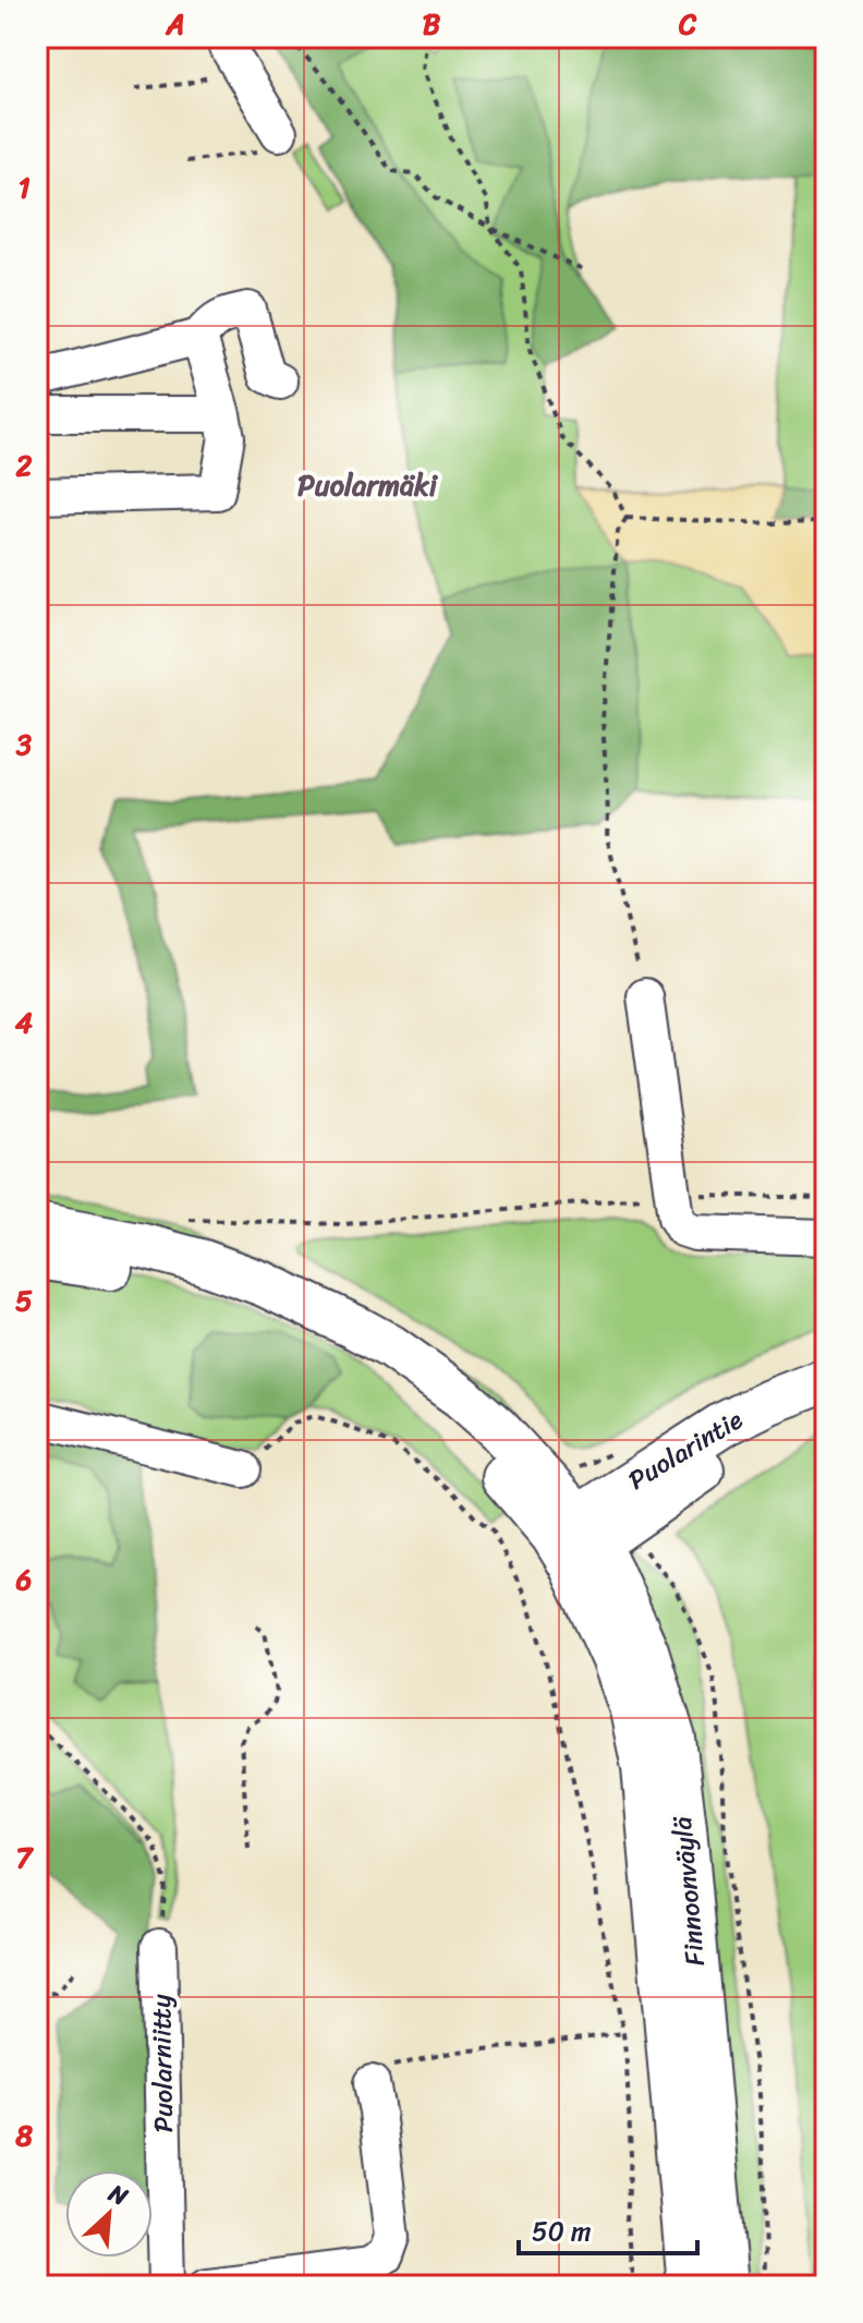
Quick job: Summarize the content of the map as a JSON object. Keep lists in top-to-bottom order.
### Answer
{
  "streets": {
    "main road": ["Puolarintie", "Finnoonväylä"],
    "street": ["Puolarniitty"]
  },
  "crossings": [
    ["Puolarintie", "Finnoonväylä"]
  ],
  "districts": ["Puolarmäki"],
  "scale_bar": "50 m",
  "north": "top right",
  "grid": {
    "columns": ["A", "B", "C"],
    "rows": [
      "1",
      "2",
      "3",
      "4",
      "5",
      "6",
      "7",
      "8"
    ]
  }
}
